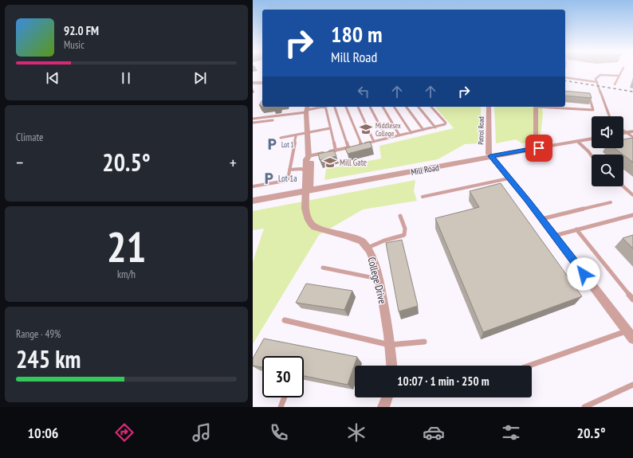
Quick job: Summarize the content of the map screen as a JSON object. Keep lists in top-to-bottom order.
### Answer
{
  "streets": {
    "street": ["Patrol Road", "Mill Road", "College Drive"]
  },
  "crossings": [
    ["Patrol Road", "Mill Road"],
    ["Mill Road", "College Drive"]
  ],
  "places": {
    "school or university": ["Middlesex College", "Mill Gate"],
    "parking": ["Lot 1", "Lot 1a"]
  },
  "page": {
    "turn": ["180 m", "Mill Road"],
    "song": ["92.0 FM", "Music"],
    "tile": [
      "Climate",
      ["21", "km/h"],
      ["Range · 49%", "245 km"]
    ],
    "heat": ["−", "20.5°", "+"],
    "limit": "30",
    "trip": "10:07 · 1 min · 250 m",
    "tabs": ["10:06", "20.5°"]
  }
}
